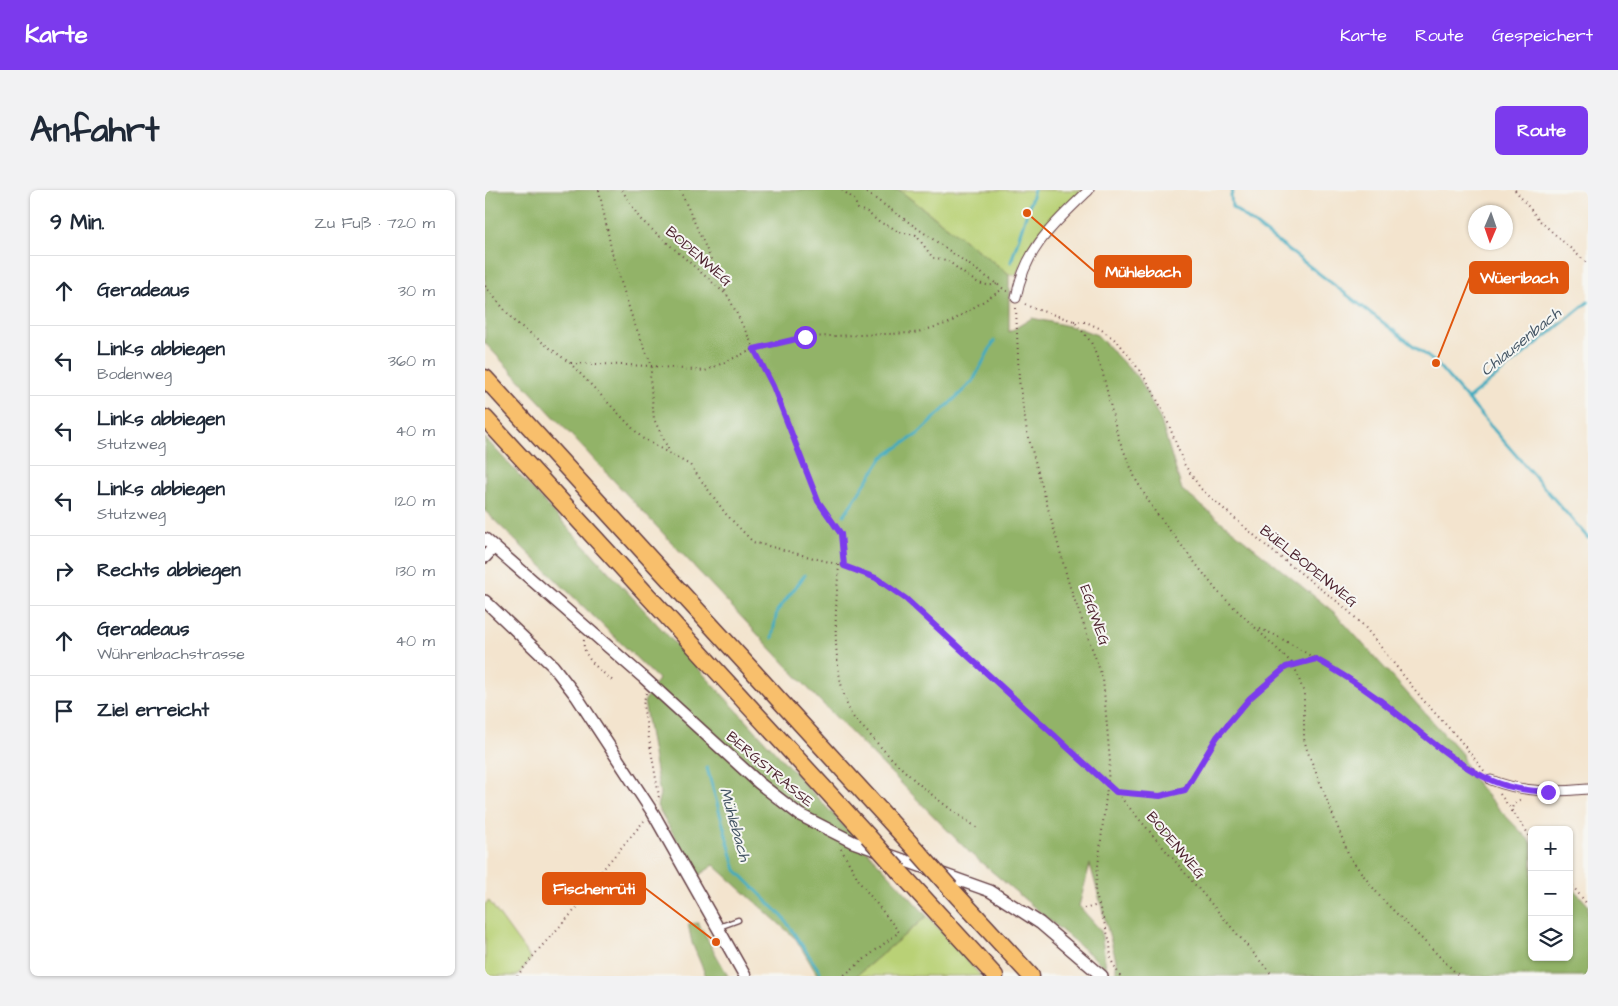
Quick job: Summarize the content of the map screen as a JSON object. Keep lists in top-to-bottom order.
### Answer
{
  "streets": {
    "street": ["BERGSTRASSE"],
    "path": ["BODENWEG", "BÜELBODENWEG", "EGGWEG"]
  },
  "crossings": [
    ["BODENWEG", "EGGWEG"]
  ],
  "water": ["Chlausenbach", "Mühlebach"],
  "places": ["Mühlebach", "Wüeribach", "Fischenrüti"],
  "north": "bottom",
  "page": {
    "header": "Karte",
    "nav": ["Karte", "Route", "Gespeichert"],
    "title": "Anfahrt",
    "buttons": "Route",
    "heading": ["9 Min.", "Zu Fuß · 720 m"],
    "list": [
      ["Geradeaus", "30 m"],
      ["Links abbiegen", "Bodenweg", "360 m"],
      ["Links abbiegen", "Stutzweg", "40 m"],
      ["Links abbiegen", "Stutzweg", "120 m"],
      ["Rechts abbiegen", "130 m"],
      ["Geradeaus", "Wührenbachstrasse", "40 m"],
      "Ziel erreicht"
    ],
    "map_buttons": ["+", "−"]
  }
}
